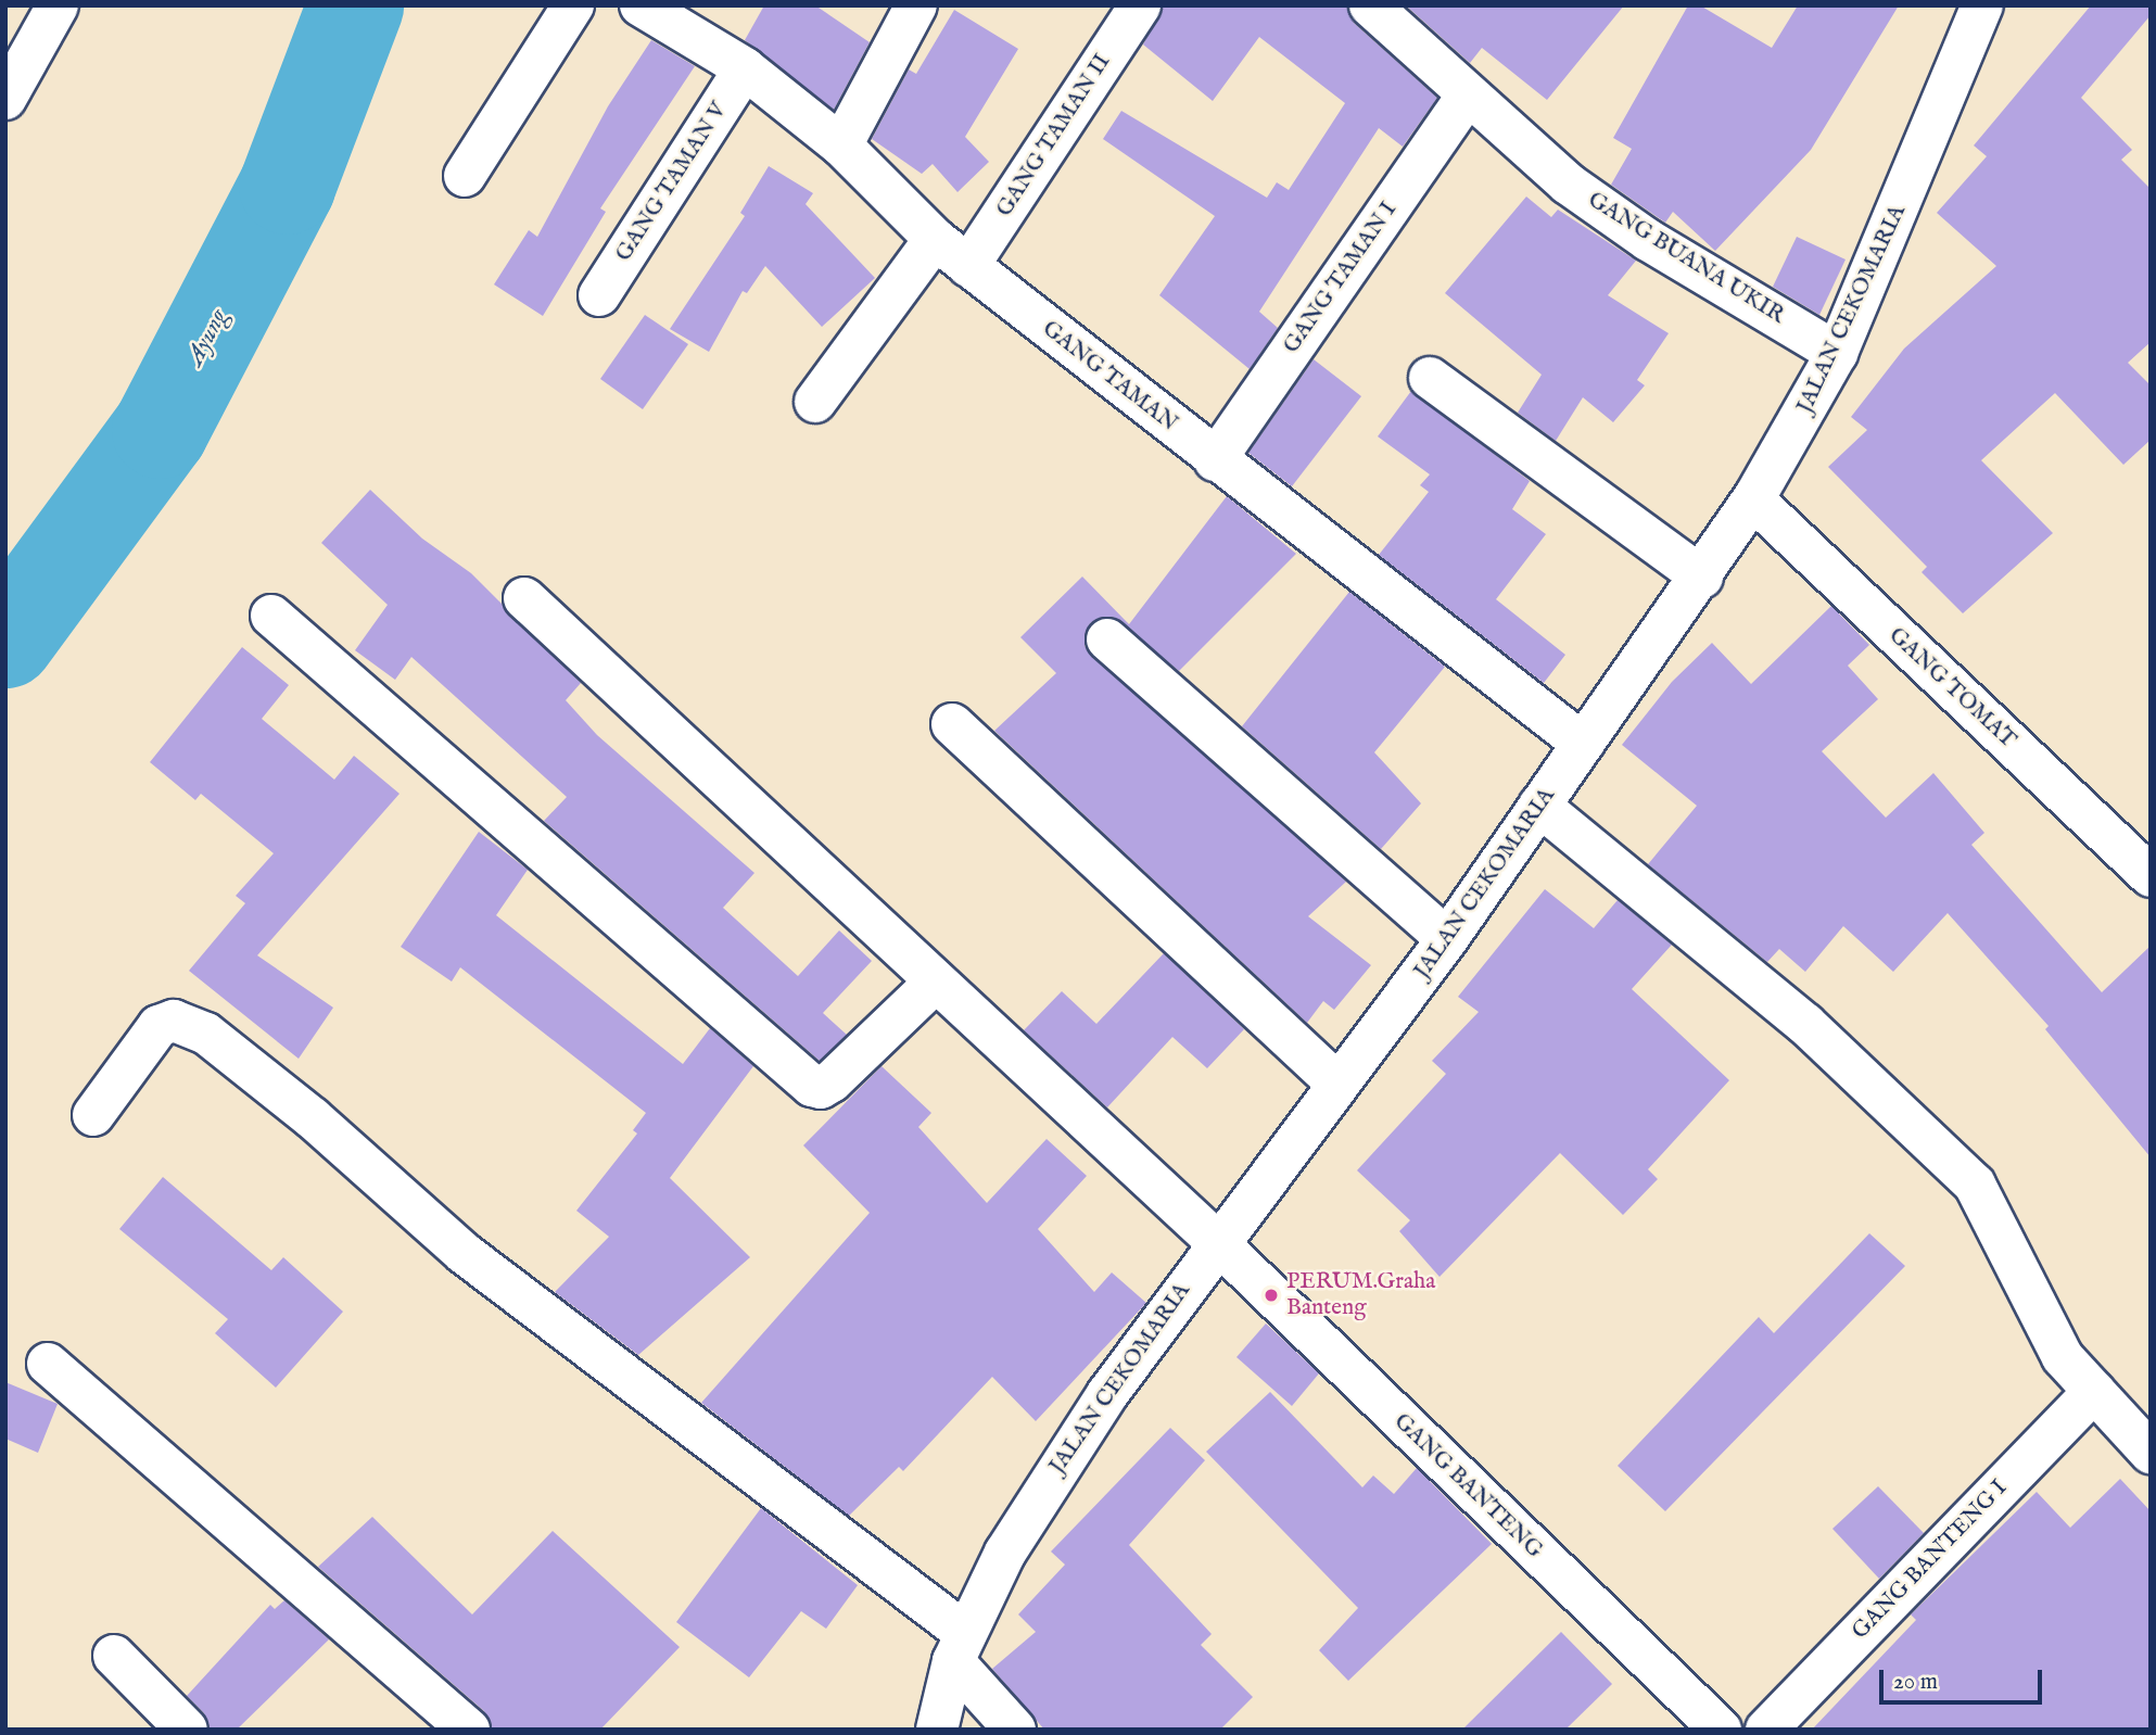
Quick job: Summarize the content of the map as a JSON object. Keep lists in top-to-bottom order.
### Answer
{
  "streets": {
    "street": [
      "GANG TAMAN II",
      "GANG TAMAN V",
      "GANG BUANA UKIR",
      "GANG TAMAN I",
      "JALAN CEKOMARIA",
      "GANG TAMAN",
      "GANG TOMAT",
      "GANG BANTENG",
      "GANG BANTENG I"
    ]
  },
  "crossings": [
    ["GANG TAMAN II", "GANG TAMAN"],
    ["GANG TAMAN V", "GANG TAMAN"],
    ["GANG BUANA UKIR", "GANG TAMAN I"],
    ["GANG BUANA UKIR", "JALAN CEKOMARIA"],
    ["GANG TAMAN I", "GANG TAMAN"],
    ["JALAN CEKOMARIA", "GANG TAMAN"],
    ["JALAN CEKOMARIA", "GANG TOMAT"],
    ["JALAN CEKOMARIA", "GANG BANTENG"]
  ],
  "water": ["Ayung"],
  "places": ["PERUM.Graha Banteng"],
  "scale_bar": "20 m"
}
